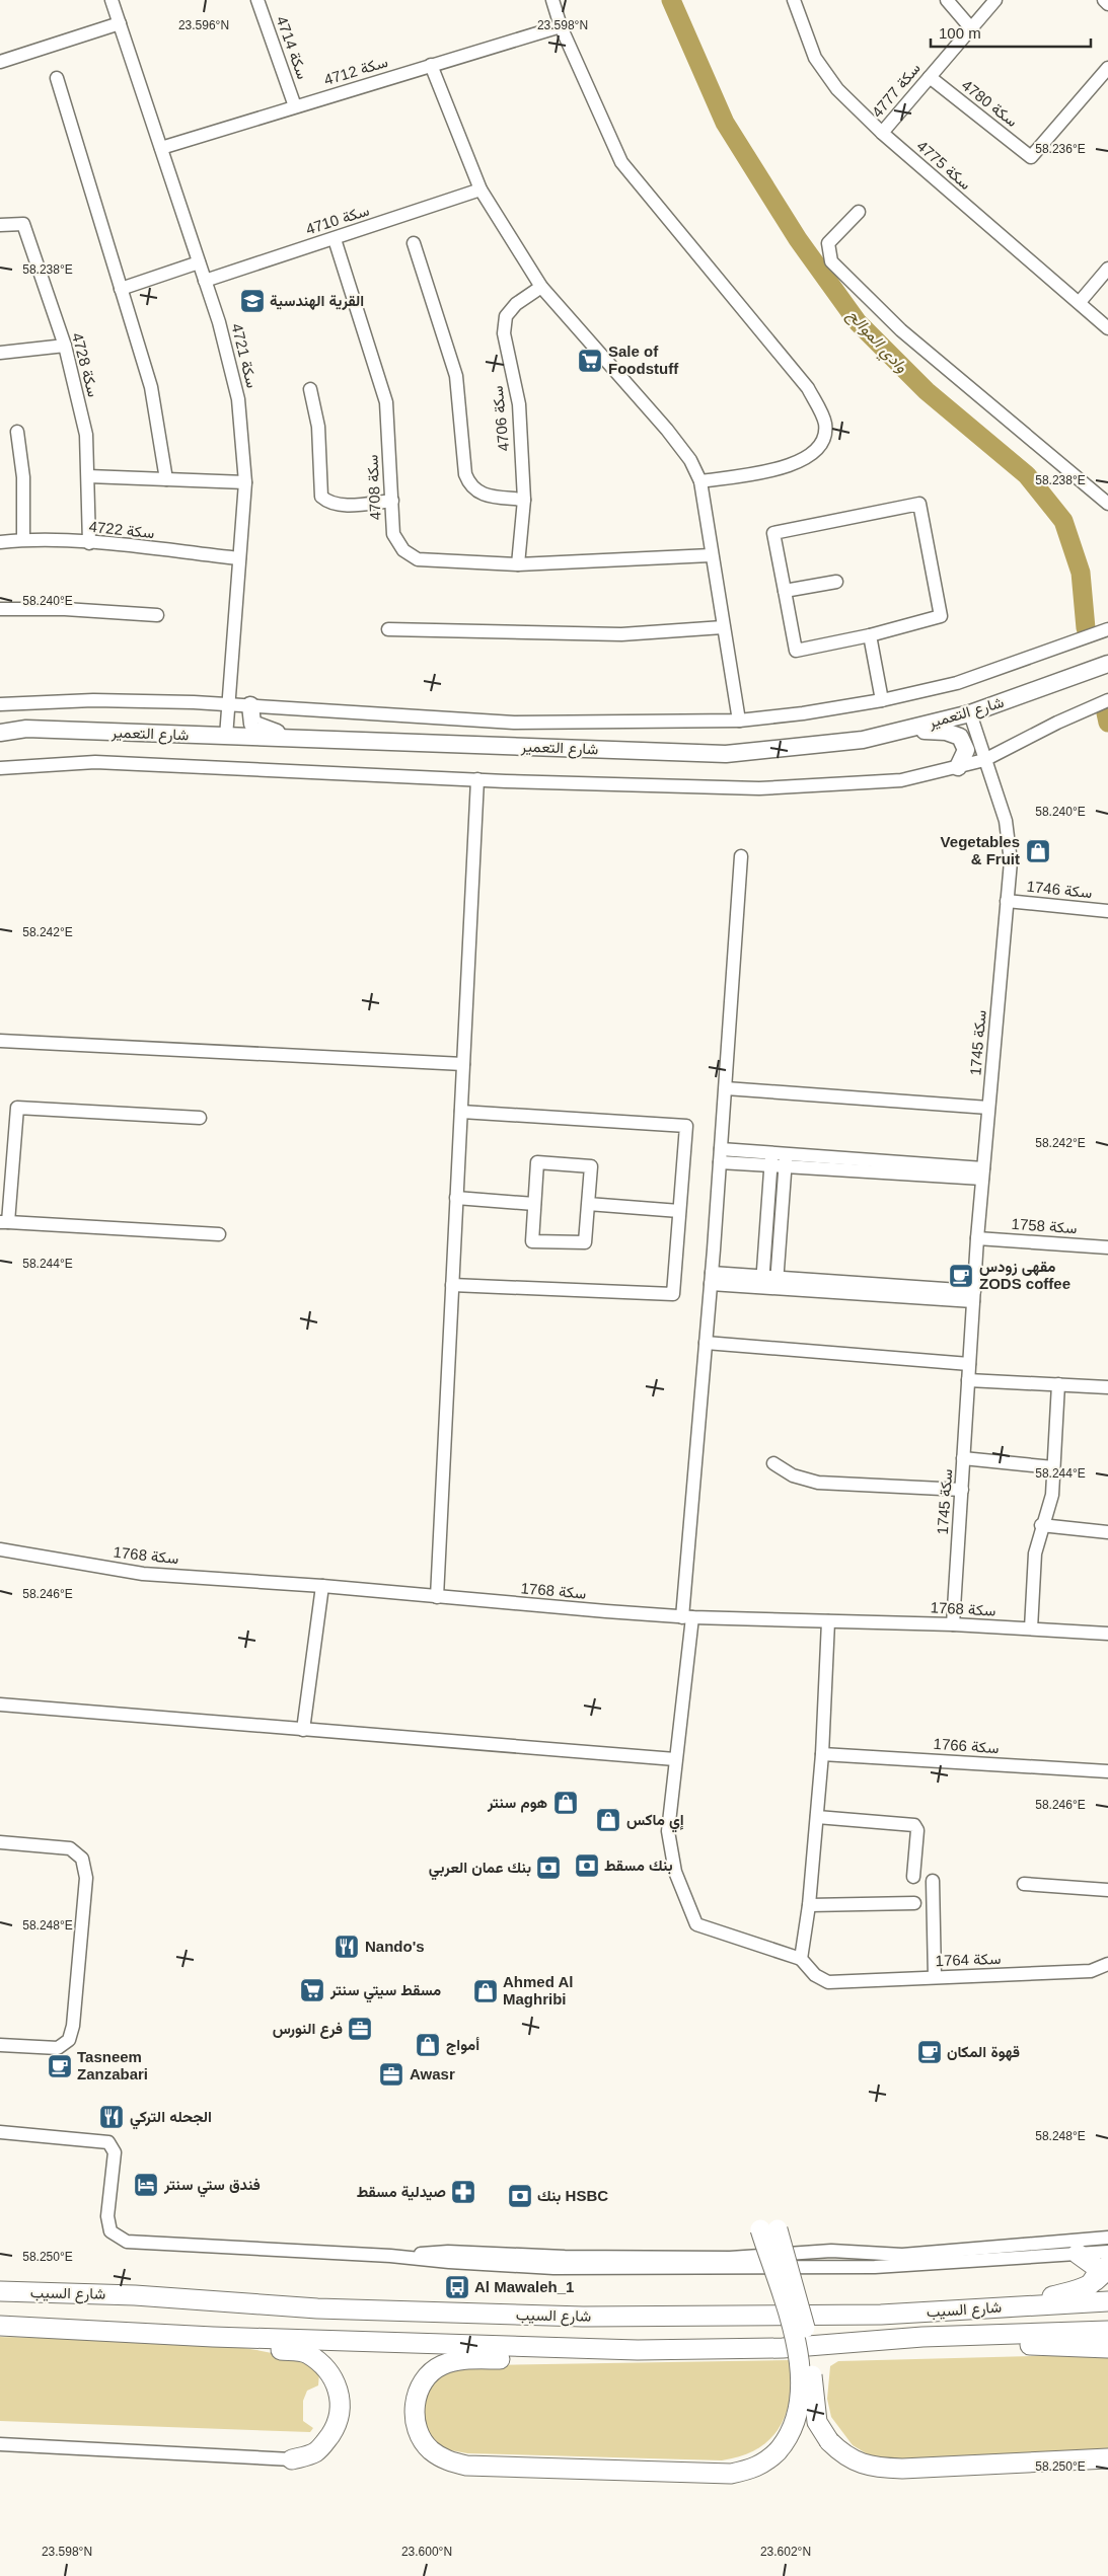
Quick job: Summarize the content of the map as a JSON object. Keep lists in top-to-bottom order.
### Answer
{
  "streets": {
    "highway": ["شارع السيب"],
    "main road": ["شارع التعمير"],
    "street": [
      "سكة 4714",
      "سكة 4712",
      "سكة 4777",
      "سكة 4780",
      "سكة 4775",
      "سكة 4710",
      "سكة 4721",
      "سكة 4728",
      "سكة 4706",
      "سكة 4708",
      "سكة 4722",
      "سكة 1746",
      "سكة 1745",
      "سكة 1758",
      "سكة 1768",
      "سكة 1766",
      "سكة 1764"
    ]
  },
  "crossings": [
    ["سكة 4714", "سكة 4712"],
    ["سكة 4712", "سكة 4721"],
    ["سكة 4777", "سكة 4780"],
    ["سكة 4777", "سكة 4775"],
    ["سكة 4710", "سكة 4721"],
    ["سكة 4710", "سكة 4708"],
    ["سكة 4721", "سكة 4722"],
    ["سكة 4721", "شارع التعمير"],
    ["سكة 4728", "سكة 4722"],
    ["سكة 4706", "سكة 4708"],
    ["شارع التعمير", "سكة 1745"],
    ["سكة 1746", "سكة 1745"],
    ["سكة 1745", "سكة 1758"],
    ["سكة 1745", "سكة 1768"]
  ],
  "water": ["وادي الموالح"],
  "places": {
    "school or university": ["القرية الهندسية"],
    "supermarket": ["Sale of Foodstuff", "مسقط سيتي سنتر"],
    "shop": [
      "Vegetables & Fruit",
      "هوم سنتر",
      "إي ماكس",
      "Ahmed Al Maghribi",
      "أمواج"
    ],
    "cafe": ["مقهى زودس ZODS coffee", "قهوة المكان", "Tasneem Zanzabari"],
    "bank": ["بنك مسقط", "بنك عمان العربي", "بنك HSBC"],
    "restaurant": ["Nando's", "الجحله التركي"],
    "office": ["فرع النورس", "Awasr"],
    "hotel": ["فندق ستي سنتر"],
    "pharmacy": ["صيدلية مسقط"],
    "bus stop": ["Al Mawaleh_1"]
  },
  "scale_bar": "100 m",
  "coordinates": [
    "23.596°N",
    "23.598°N",
    "58.236°E",
    "58.238°E",
    "58.240°E",
    "58.242°E",
    "58.244°E",
    "58.246°E",
    "58.248°E",
    "58.250°E",
    "23.600°N",
    "23.602°N"
  ]
}
